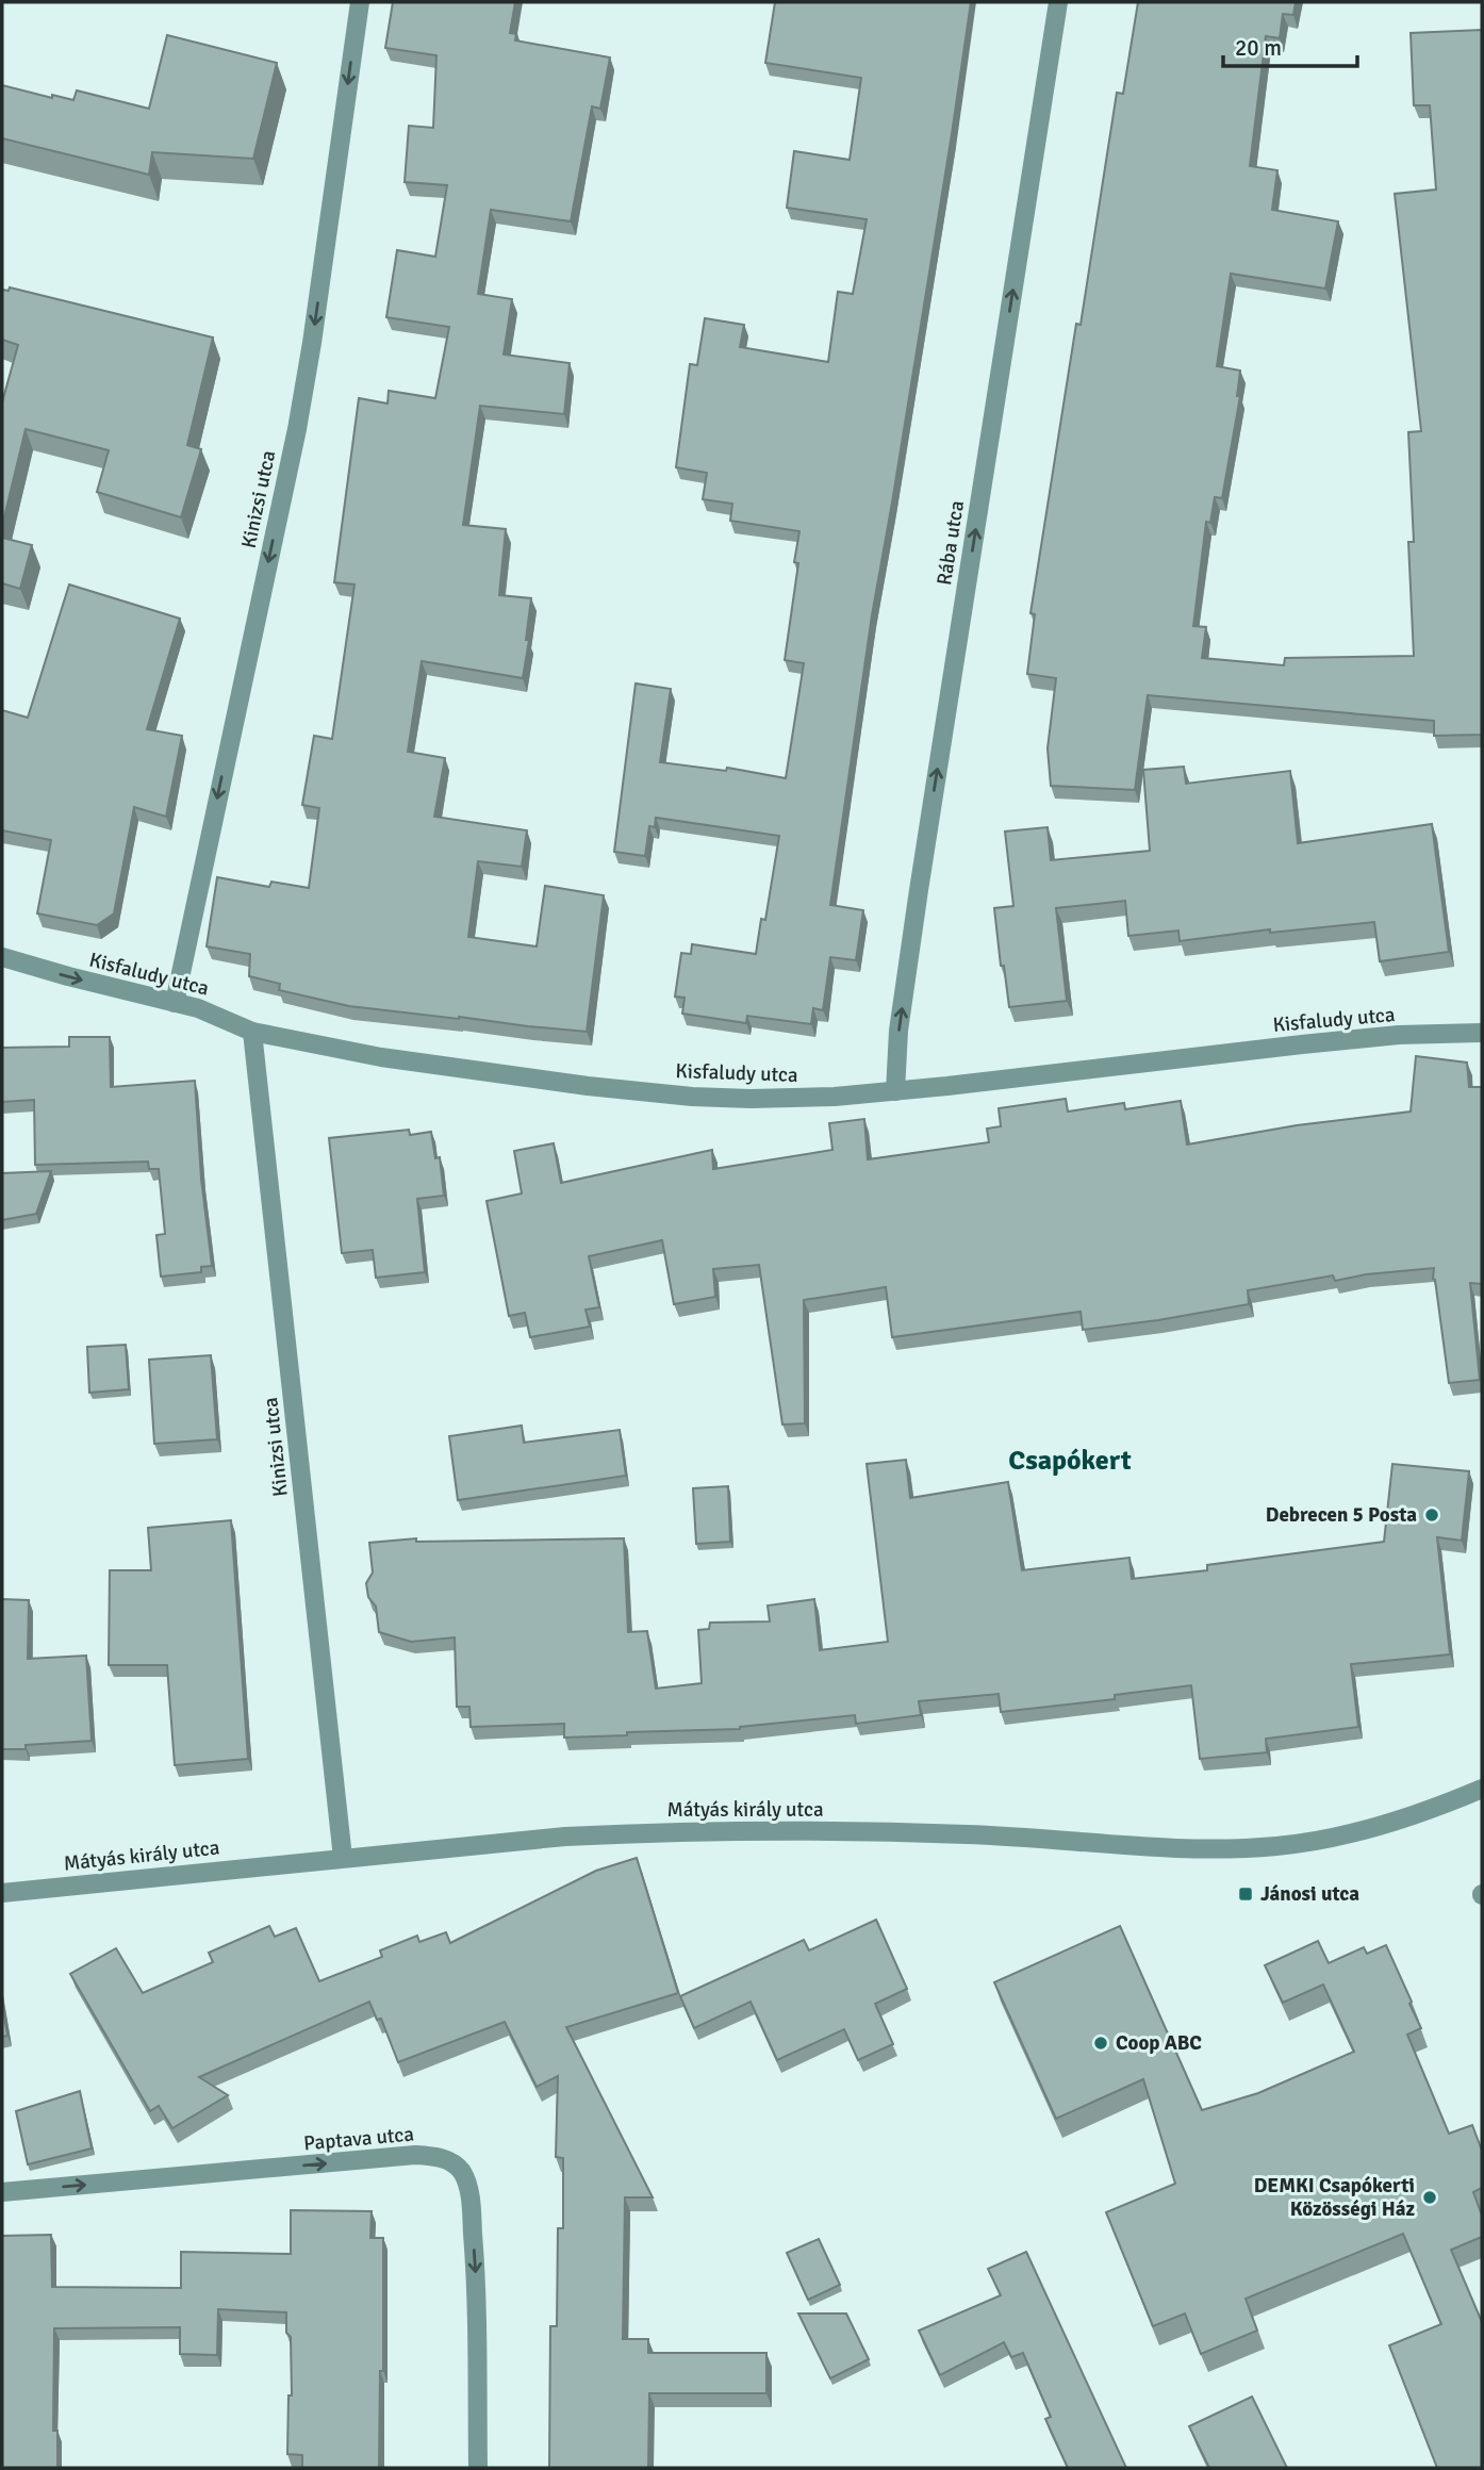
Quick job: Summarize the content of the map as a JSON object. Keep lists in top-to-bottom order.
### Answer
{
  "streets": {
    "street": [
      "Kinizsi utca",
      "Rába utca",
      "Kisfaludy utca",
      "Mátyás király utca",
      "Paptava utca"
    ]
  },
  "crossings": [
    ["Kinizsi utca", "Kisfaludy utca"],
    ["Kinizsi utca", "Mátyás király utca"],
    ["Rába utca", "Kisfaludy utca"]
  ],
  "one_way": ["Kinizsi utca", "Rába utca"],
  "districts": ["Csapókert"],
  "places": {
    "other": ["Debrecen 5 Posta", "Coop ABC", "DEMKI Csapókerti Közösségi Ház"],
    "transit": ["Jánosi utca"]
  },
  "scale_bar": "20 m"
}
